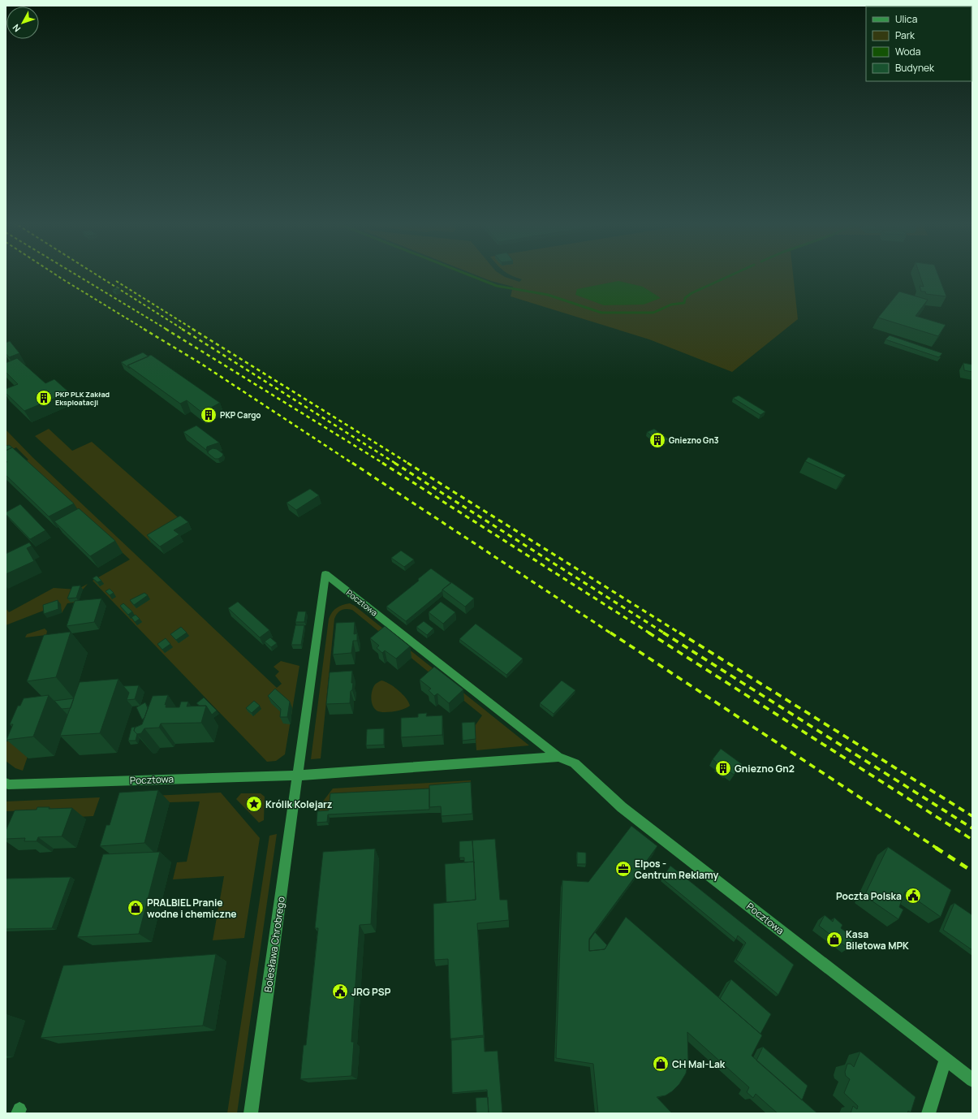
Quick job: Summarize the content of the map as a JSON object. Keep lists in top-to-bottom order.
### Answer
{
  "streets": {
    "street": ["Pocztowa", "Bolesława Chrobrego"]
  },
  "crossings": [
    ["Pocztowa", "Bolesława Chrobrego"]
  ],
  "places": {
    "building": [
      "PKP PLK Zakład Eksploatacji",
      "PKP Cargo",
      "Gniezno Gn3",
      "Gniezno Gn2"
    ],
    "place": ["Królik Kolejarz"],
    "office": ["Elpos - Centrum Reklamy"],
    "public building": ["Poczta Polska", "JRG PSP"],
    "shop": ["PRALBIEL Pranie wodne i chemiczne", "Kasa Biletowa MPK", "CH Mal-Lak"]
  },
  "legend": [
    "Ulica",
    "Park",
    "Woda",
    "Budynek"
  ],
  "north": "bottom left"
}
